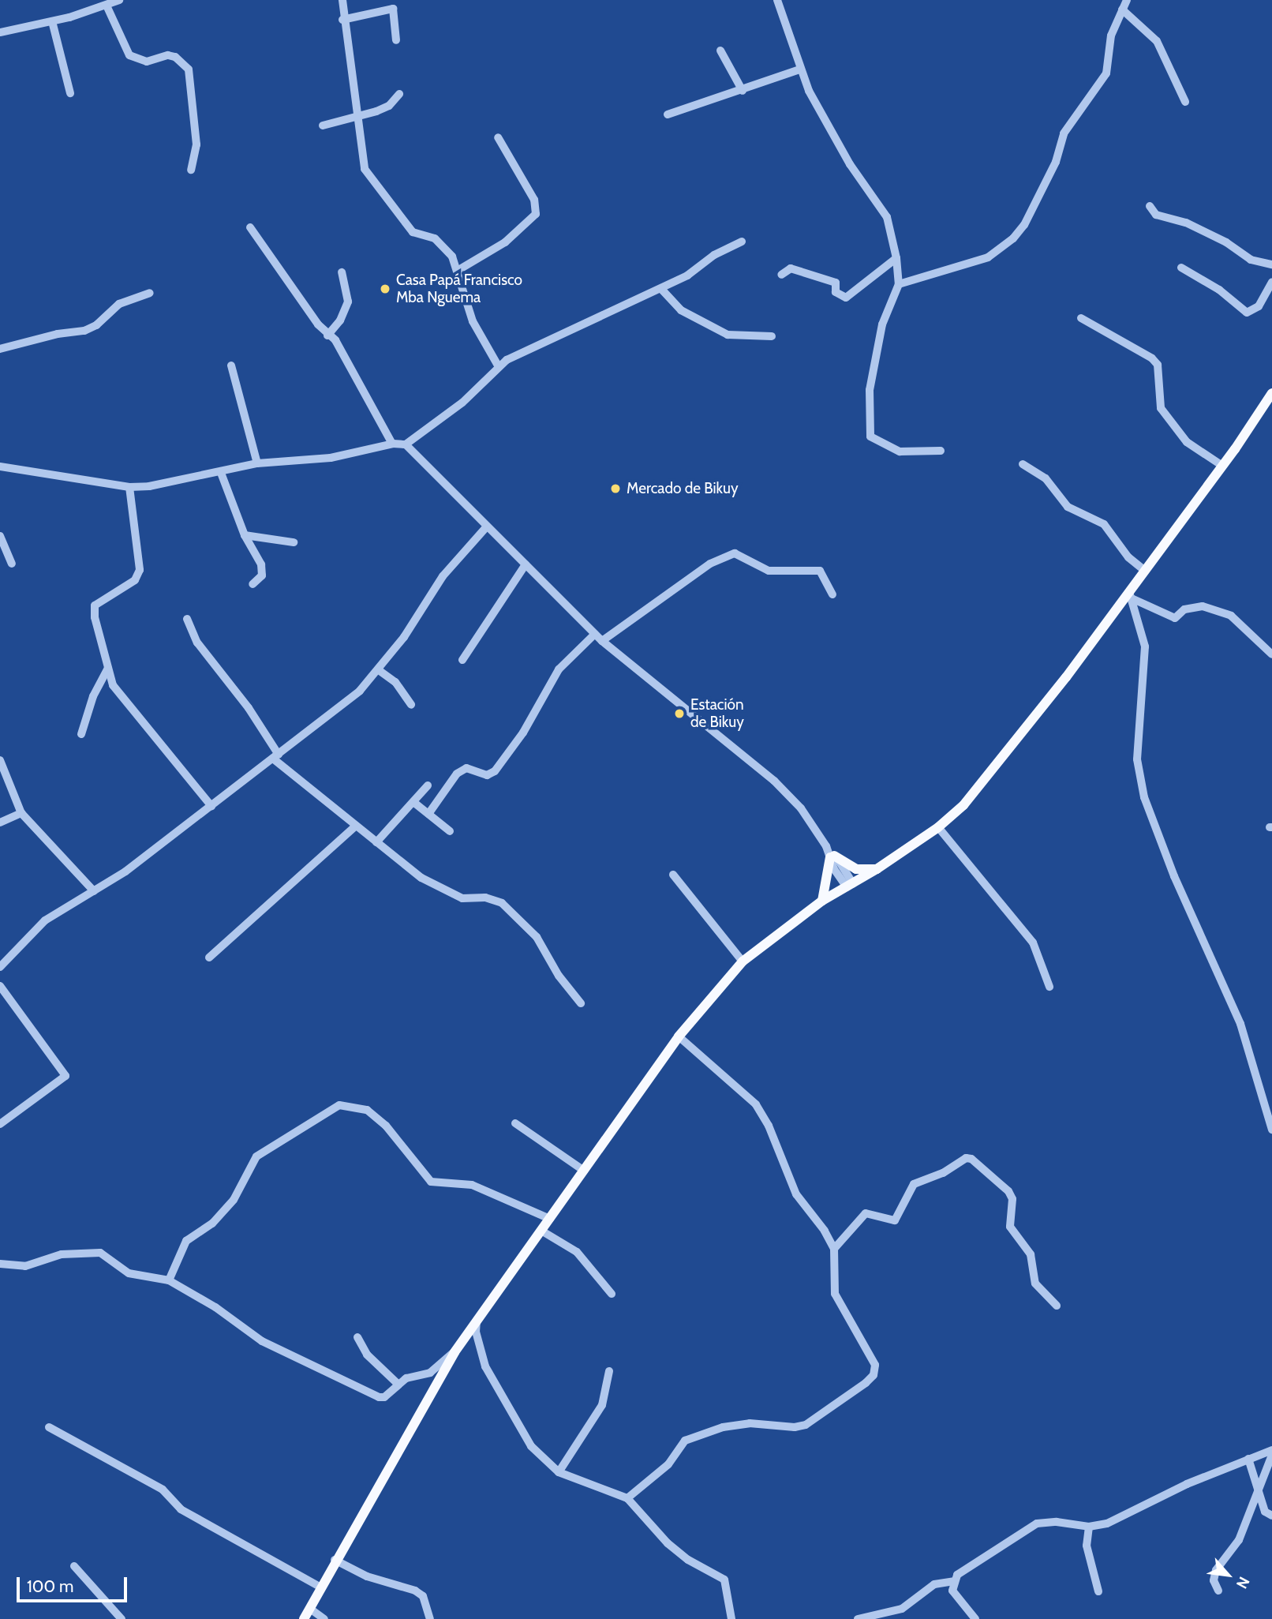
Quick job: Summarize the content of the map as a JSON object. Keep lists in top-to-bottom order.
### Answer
{
  "places": ["Casa Papá Francisco Mba Nguema", "Mercado de Bikuy", "Estación de Bikuy"],
  "scale_bar": "100 m",
  "north": "bottom right"
}
